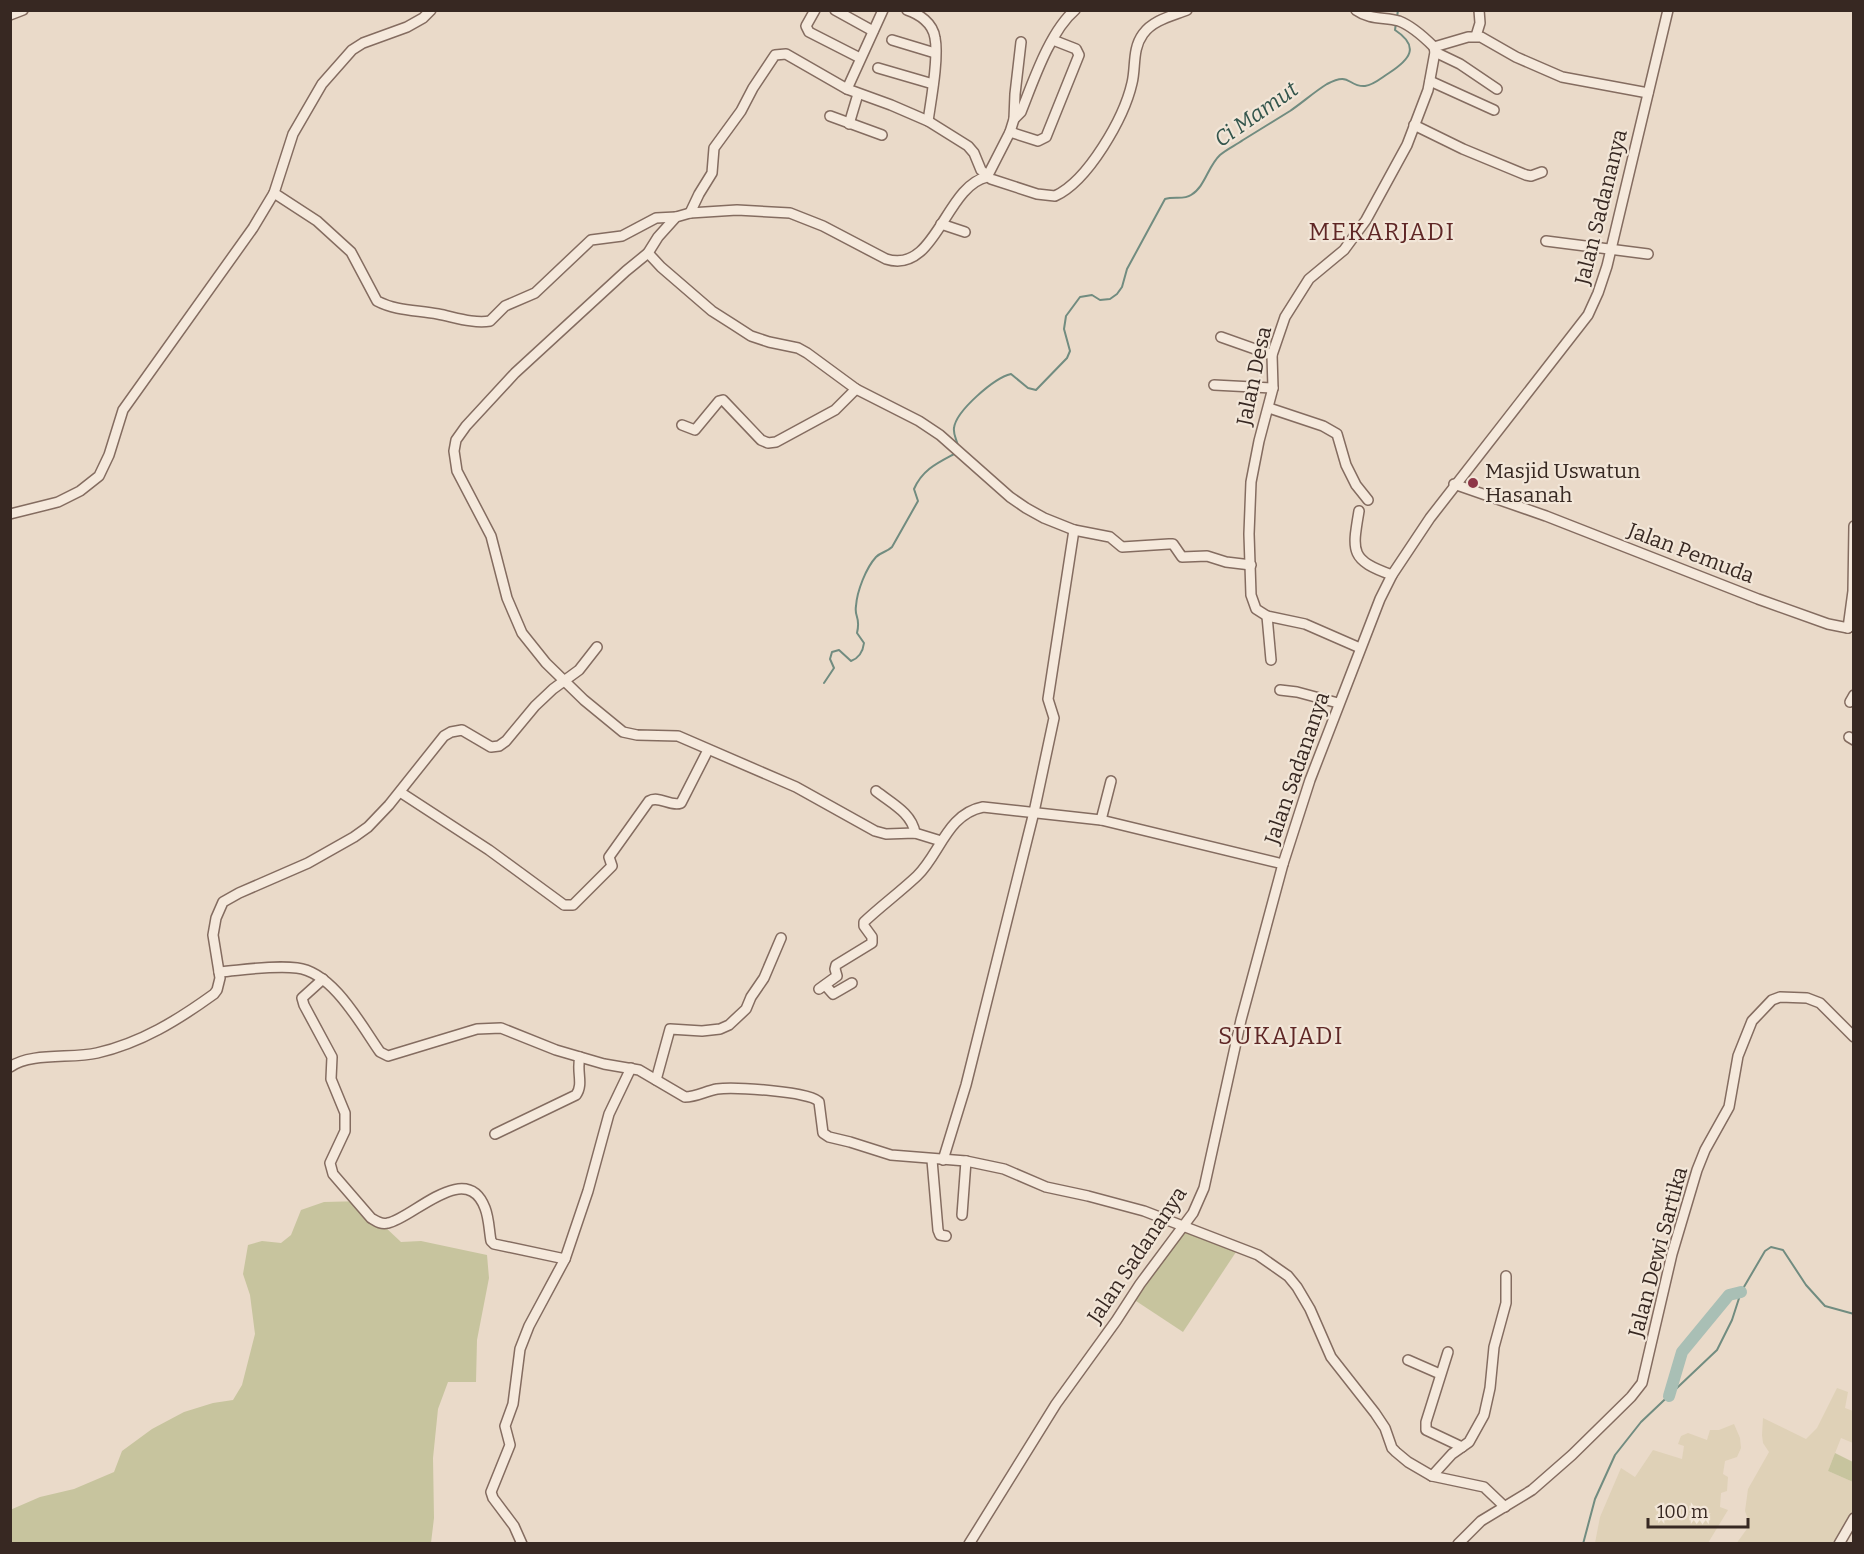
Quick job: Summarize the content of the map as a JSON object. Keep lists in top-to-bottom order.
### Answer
{
  "streets": {
    "street": [
      "Jalan Sadananya",
      "Jalan Desa",
      "Jalan Pemuda",
      "Jalan Dewi Sartika"
    ]
  },
  "crossings": [
    ["Jalan Sadananya", "Jalan Pemuda"]
  ],
  "districts": ["MEKARJADI", "SUKAJADI"],
  "water": ["Ci Mamut"],
  "places": ["Masjid Uswatun Hasanah"],
  "scale_bar": "100 m"
}
